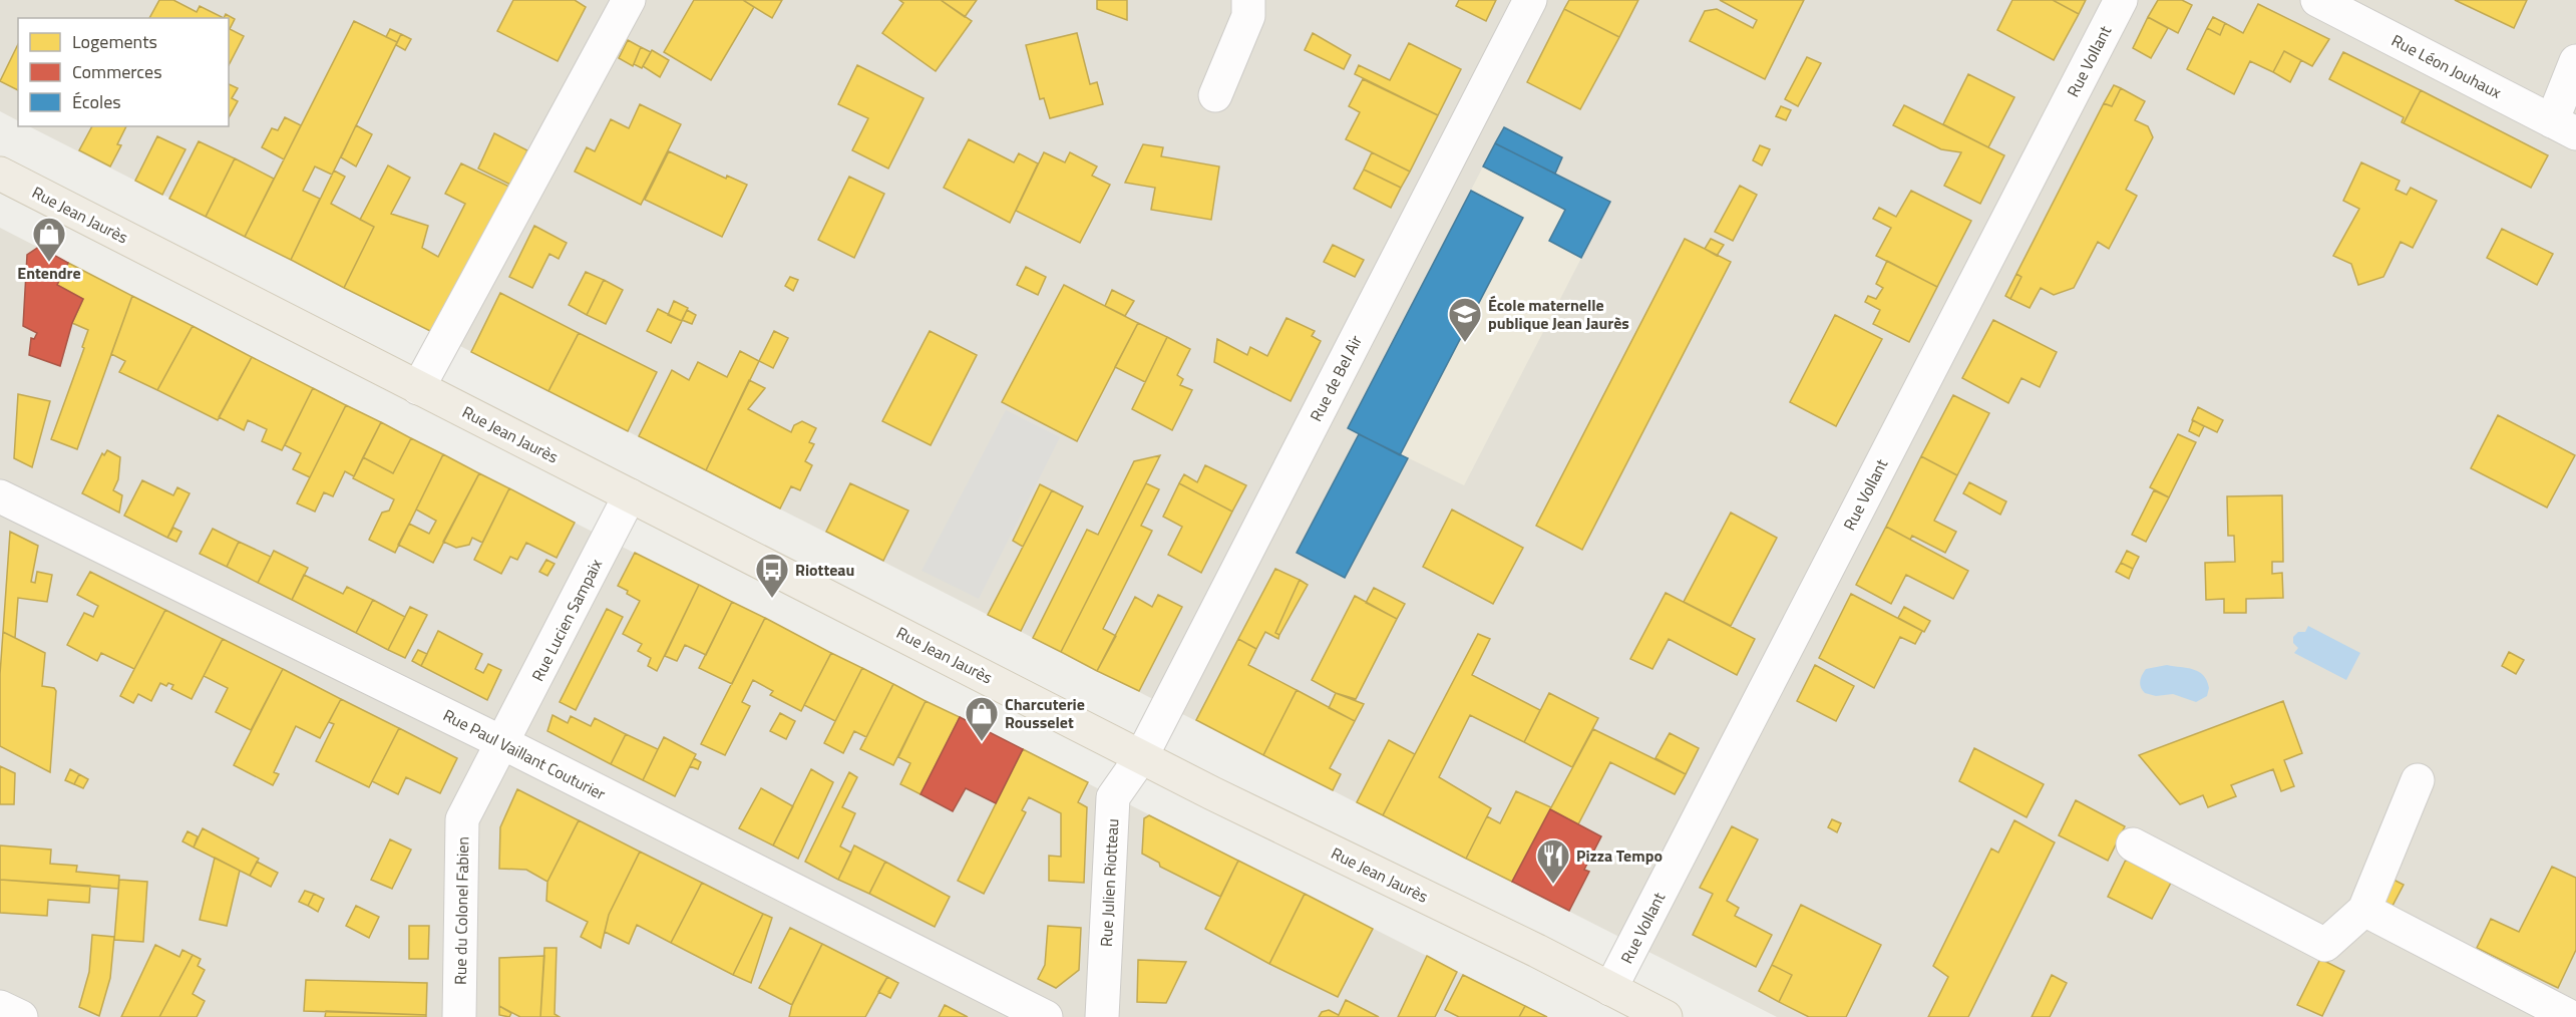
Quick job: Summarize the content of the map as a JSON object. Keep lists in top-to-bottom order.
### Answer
{
  "streets": {
    "main road": ["Rue Jean Jaurès"],
    "street": [
      "Rue Vollant",
      "Rue Léon Jouhaux",
      "Rue de Bel Air",
      "Rue Lucien Sampaix",
      "Rue Paul Vaillant Couturier",
      "Rue Julien Riotteau",
      "Rue du Colonel Fabien"
    ]
  },
  "crossings": [
    ["Rue Vollant", "Rue Jean Jaurès"],
    ["Rue Jean Jaurès", "Rue de Bel Air"],
    ["Rue Jean Jaurès", "Rue Lucien Sampaix"],
    ["Rue Jean Jaurès", "Rue Julien Riotteau"],
    ["Rue de Bel Air", "Rue Julien Riotteau"],
    ["Rue Lucien Sampaix", "Rue Paul Vaillant Couturier"],
    ["Rue Lucien Sampaix", "Rue du Colonel Fabien"],
    ["Rue Paul Vaillant Couturier", "Rue du Colonel Fabien"]
  ],
  "places": {
    "shop": ["Entendre", "Charcuterie Rousselet"],
    "school or university": ["École maternelle publique Jean Jaurès"],
    "bus stop": ["Riotteau"],
    "restaurant": ["Pizza Tempo"]
  },
  "legend": ["Logements", "Commerces", "Écoles"]
}
